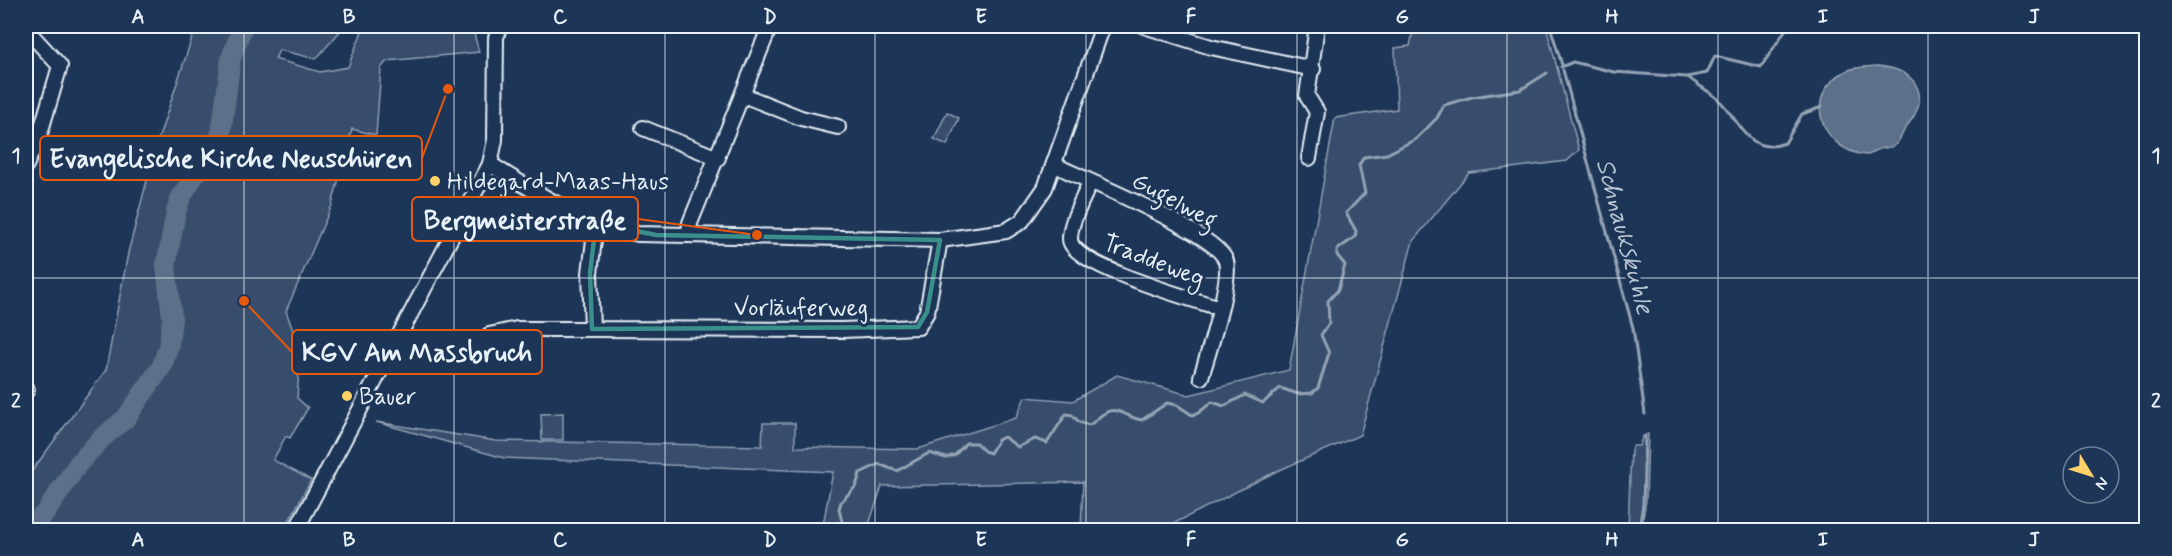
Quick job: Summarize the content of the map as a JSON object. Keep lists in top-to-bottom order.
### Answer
{
  "streets": {
    "street": ["Gugelweg", "Traddeweg", "Vorläuferweg"]
  },
  "crossings": [
    ["Gugelweg", "Traddeweg"]
  ],
  "water": ["Schnaukskuhle"],
  "places": [
    "Evangelische Kirche Neuschüren",
    "Hildegard-Maas-Haus",
    "Bergmeisterstraße",
    "KGV Am Massbruch",
    "Bauer"
  ],
  "north": "bottom right",
  "grid": {
    "columns": [
      "A",
      "B",
      "C",
      "D",
      "E",
      "F",
      "G",
      "H",
      "I",
      "J"
    ],
    "rows": ["1", "2"]
  }
}
